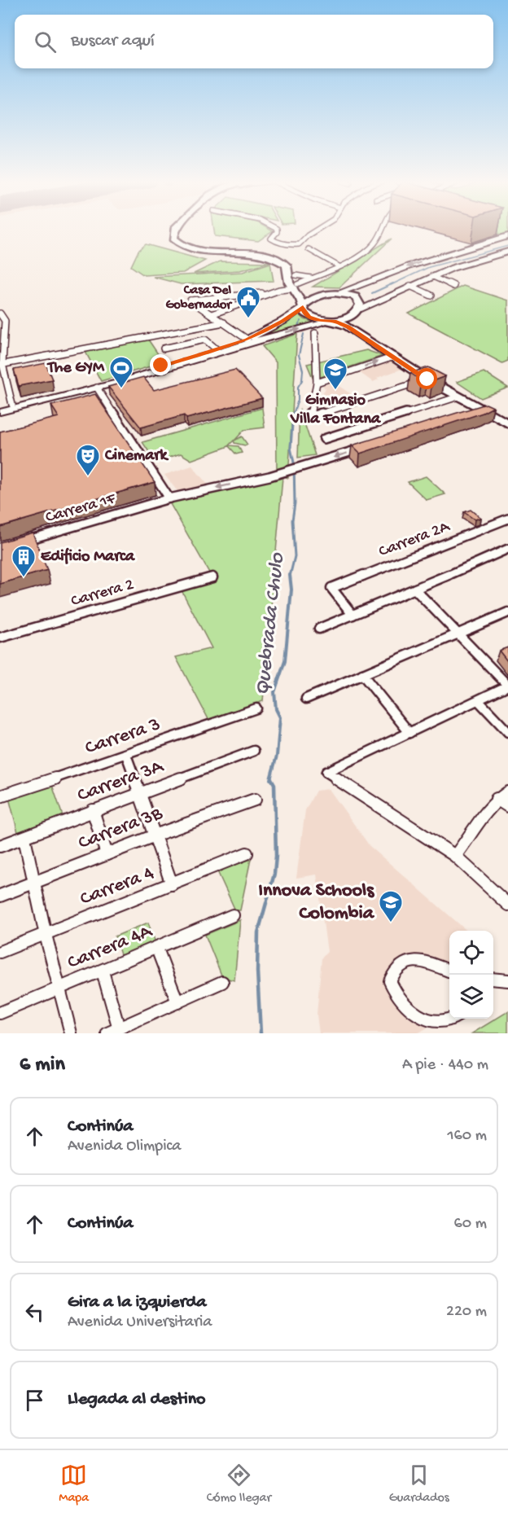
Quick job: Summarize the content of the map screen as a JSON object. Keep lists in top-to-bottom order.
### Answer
{
  "streets": {
    "street": [
      "Carrera 1F",
      "Carrera 2A",
      "Carrera 2",
      "Carrera 3",
      "Carrera 3A",
      "Carrera 3B",
      "Carrera 4",
      "Carrera 4A"
    ]
  },
  "one_way": ["Carrera 1F"],
  "water": ["Quebrada Chulo"],
  "places": {
    "public building": ["Casa Del Gobernador"],
    "sports": ["The GYM"],
    "school or university": ["Gimnasio Villa Fontana", "Innova Schools Colombia"],
    "theatre": ["Cinemark"],
    "building": ["Edificio Marca"]
  },
  "page": {
    "search": "Buscar aquí",
    "heading": ["6 min", "A pie · 440 m"],
    "list": [
      ["Continúa", "Avenida Olimpica", "160 m"],
      ["Continúa", "60 m"],
      ["Gira a la izquierda", "Avenida Universitaria", "220 m"],
      "Llegada al destino"
    ],
    "nav": ["Mapa", "Cómo llegar", "Guardados"]
  }
}
